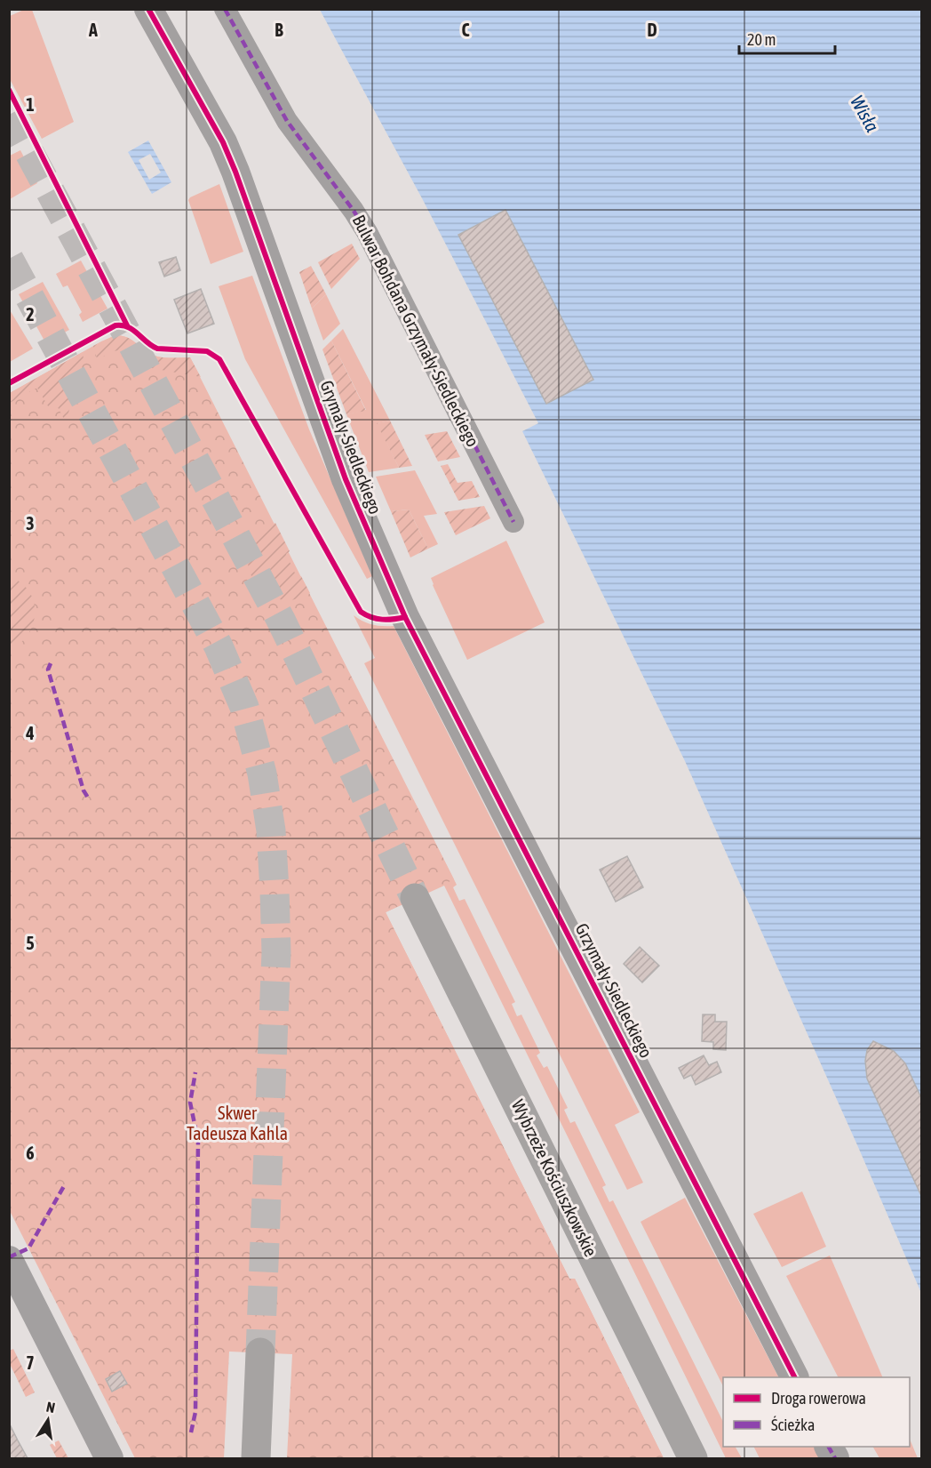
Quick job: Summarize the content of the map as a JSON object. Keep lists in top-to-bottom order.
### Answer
{
  "streets": {
    "main road": ["Wybrzeże Kościuszkowskie"],
    "street": ["Bulwar Bohdana Grzymały-Siedleckiego", "Grymaly-Siedleckiego", "Grzymały-Siedleckiego"]
  },
  "crossings": [
    ["Grymaly-Siedleckiego", "Grzymały-Siedleckiego"]
  ],
  "water": ["Wisła"],
  "parks": ["Skwer Tadeusza Kahla"],
  "legend": ["Droga rowerowa", "Ścieżka"],
  "scale_bar": "20 m",
  "north": "top",
  "grid": {
    "columns": [
      "A",
      "B",
      "C",
      "D"
    ],
    "rows": [
      "1",
      "2",
      "3",
      "4",
      "5",
      "6",
      "7"
    ]
  }
}
